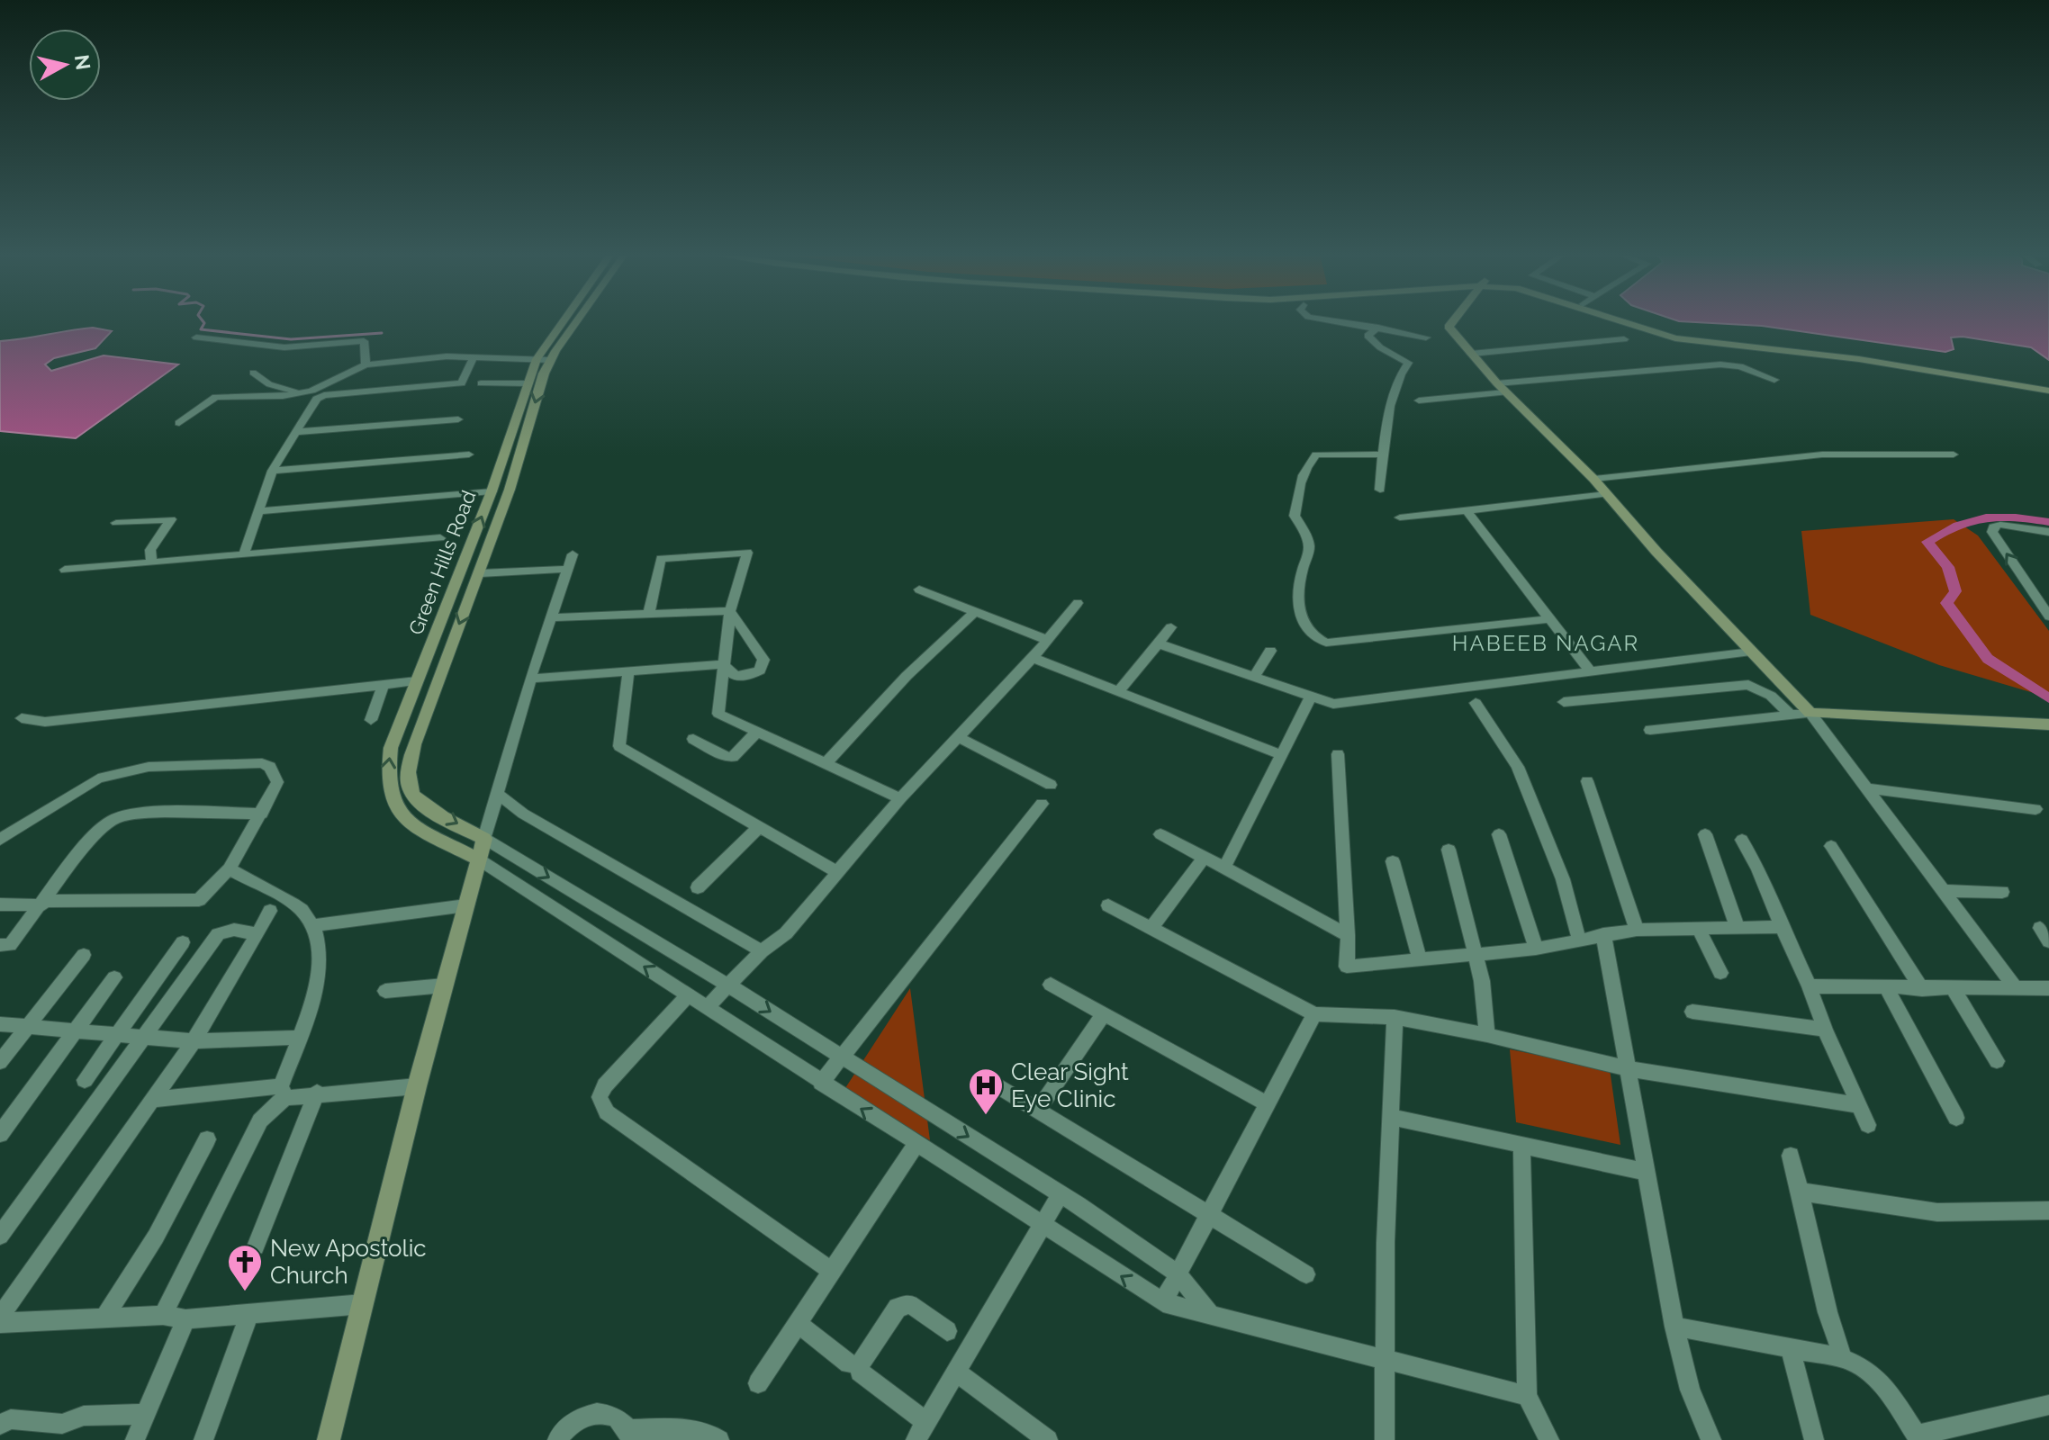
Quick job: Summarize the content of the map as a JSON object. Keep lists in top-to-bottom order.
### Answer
{
  "streets": {
    "street": ["Green Hills Road"]
  },
  "districts": ["HABEEB NAGAR"],
  "places": {
    "hospital": ["Clear Sight Eye Clinic"],
    "church": ["New Apostolic Church"]
  },
  "north": "right"
}
